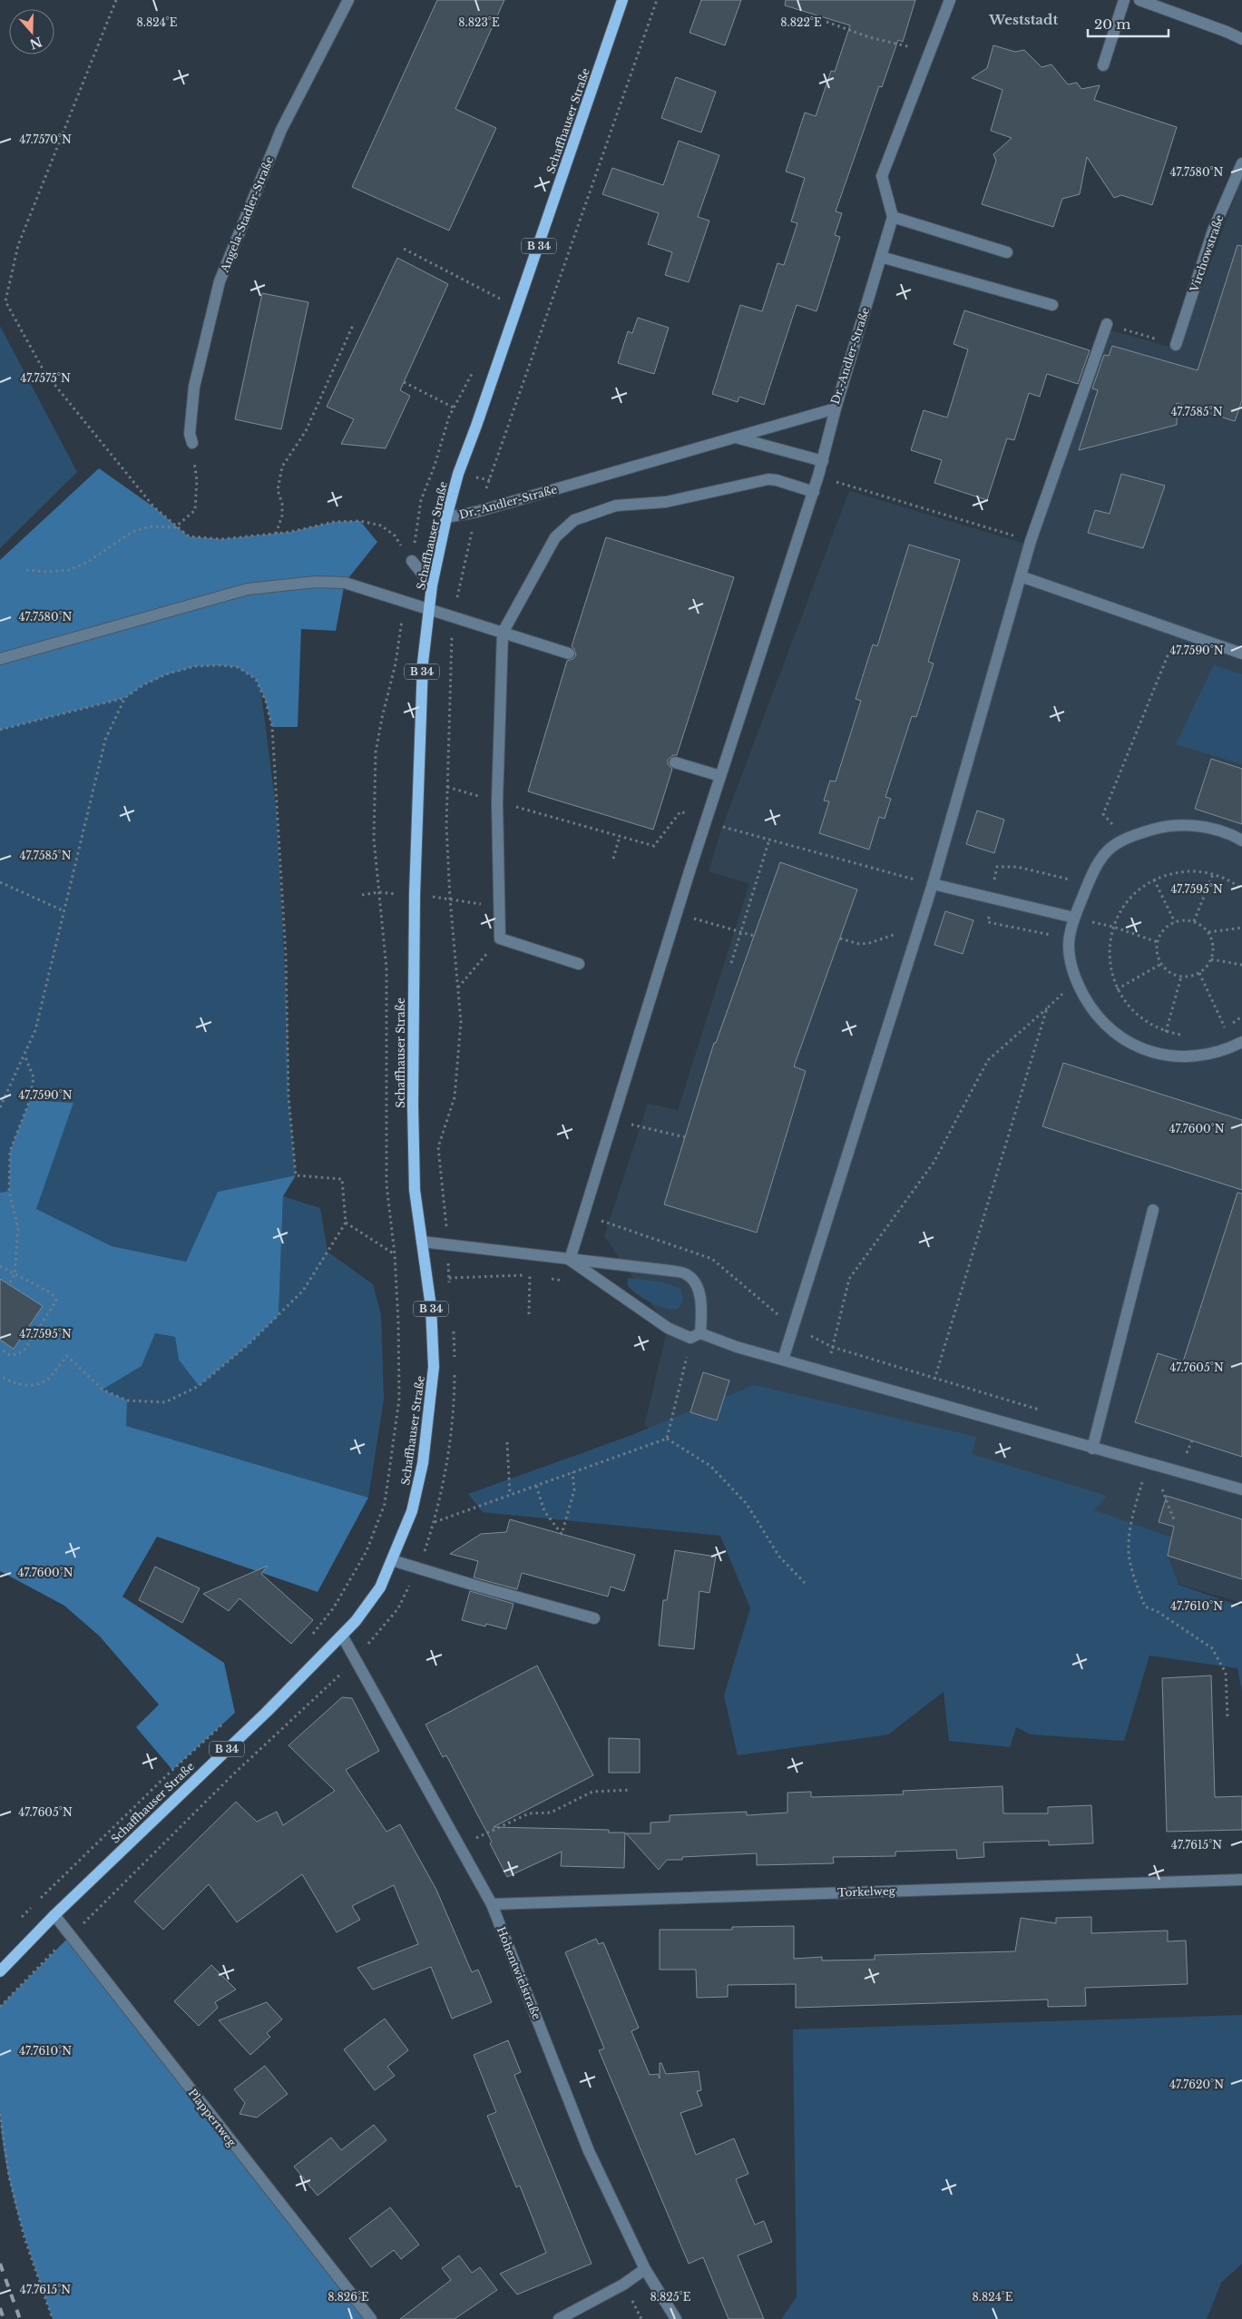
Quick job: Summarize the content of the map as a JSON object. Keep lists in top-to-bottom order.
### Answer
{
  "streets": {
    "main road": ["Schaffhauser Straße", "B 34"],
    "street": [
      "Angela-Stadler-Straße",
      "Virchowstraße",
      "Dr.-Andler-Straße",
      "Torkelweg",
      "Hohentwielstraße",
      "Plappertweg"
    ]
  },
  "crossings": [
    ["Schaffhauser Straße", "Dr.-Andler-Straße"],
    ["Schaffhauser Straße", "Hohentwielstraße"],
    ["Schaffhauser Straße", "Plappertweg"],
    ["Torkelweg", "Hohentwielstraße"]
  ],
  "districts": ["Weststadt"],
  "scale_bar": "20 m",
  "north": "bottom",
  "coordinates": [
    "8.823°E",
    "8.822°E",
    "8.824°E",
    "47.7570°N",
    "47.7580°N",
    "47.7575°N",
    "47.7585°N",
    "47.7590°N",
    "47.7595°N",
    "47.7600°N",
    "47.7605°N",
    "47.7610°N",
    "47.7615°N",
    "47.7620°N",
    "8.826°E",
    "8.825°E"
  ]
}
